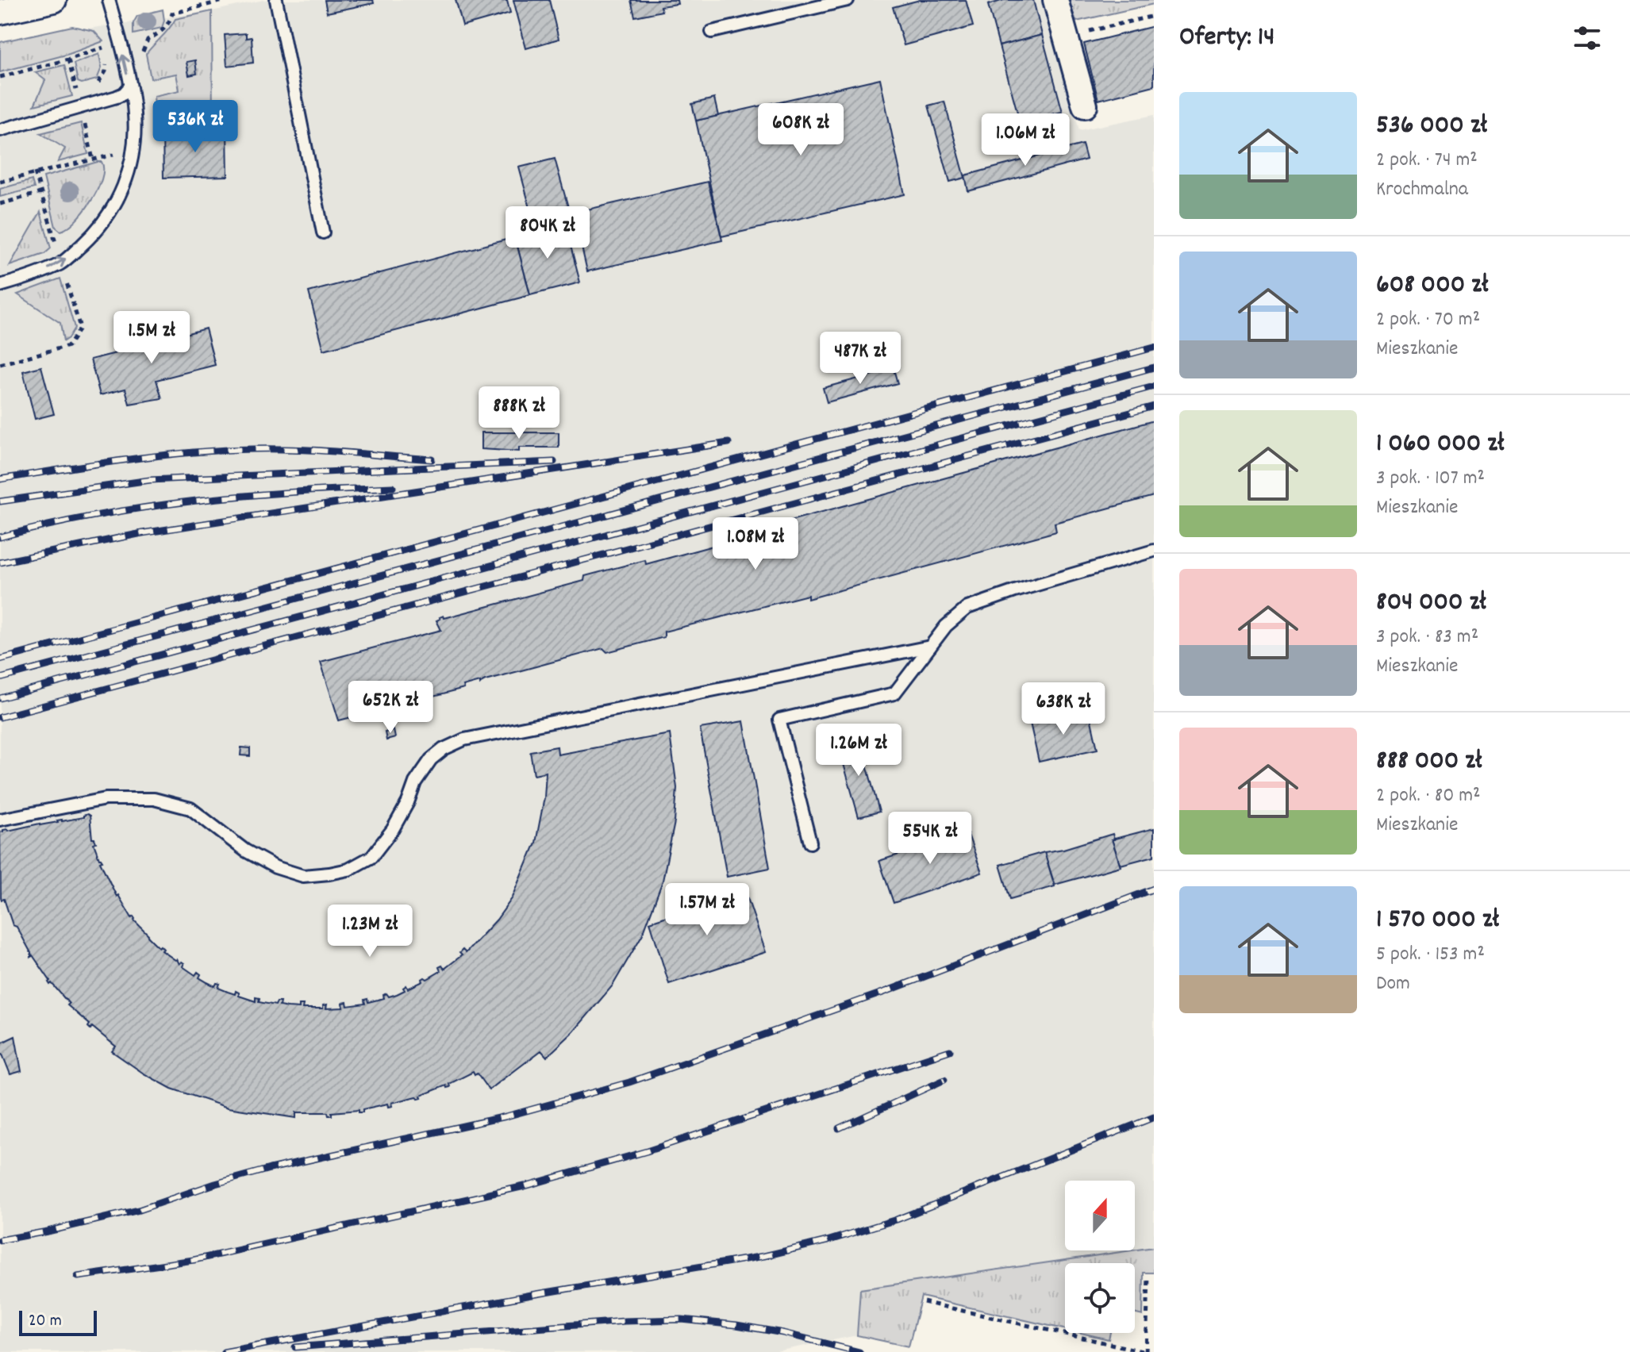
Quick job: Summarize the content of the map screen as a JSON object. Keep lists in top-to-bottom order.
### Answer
{
  "scale_bar": "20 m",
  "north": "top",
  "page": {
    "heading": "Oferty: 14",
    "list": [
      {
        "name": "536 000 zł",
        "note": "2 pok. · 74 m² · Krochmalna"
      },
      {
        "name": "608 000 zł",
        "note": "2 pok. · 70 m² · Mieszkanie"
      },
      {
        "name": "1 060 000 zł",
        "note": "3 pok. · 107 m² · Mieszkanie"
      },
      {
        "name": "804 000 zł",
        "note": "3 pok. · 83 m² · Mieszkanie"
      },
      {
        "name": "888 000 zł",
        "note": "2 pok. · 80 m² · Mieszkanie"
      },
      {
        "name": "1 570 000 zł",
        "note": "5 pok. · 153 m² · Dom"
      }
    ],
    "price": [
      "536K zł",
      "608K zł",
      "1.06M zł",
      "804K zł",
      "1.5M zł",
      "487K zł",
      "888K zł",
      "1.08M zł",
      "652K zł",
      "638K zł",
      "1.26M zł",
      "554K zł",
      "1.57M zł",
      "1.23M zł"
    ],
    "scale": "20 m"
  }
}
